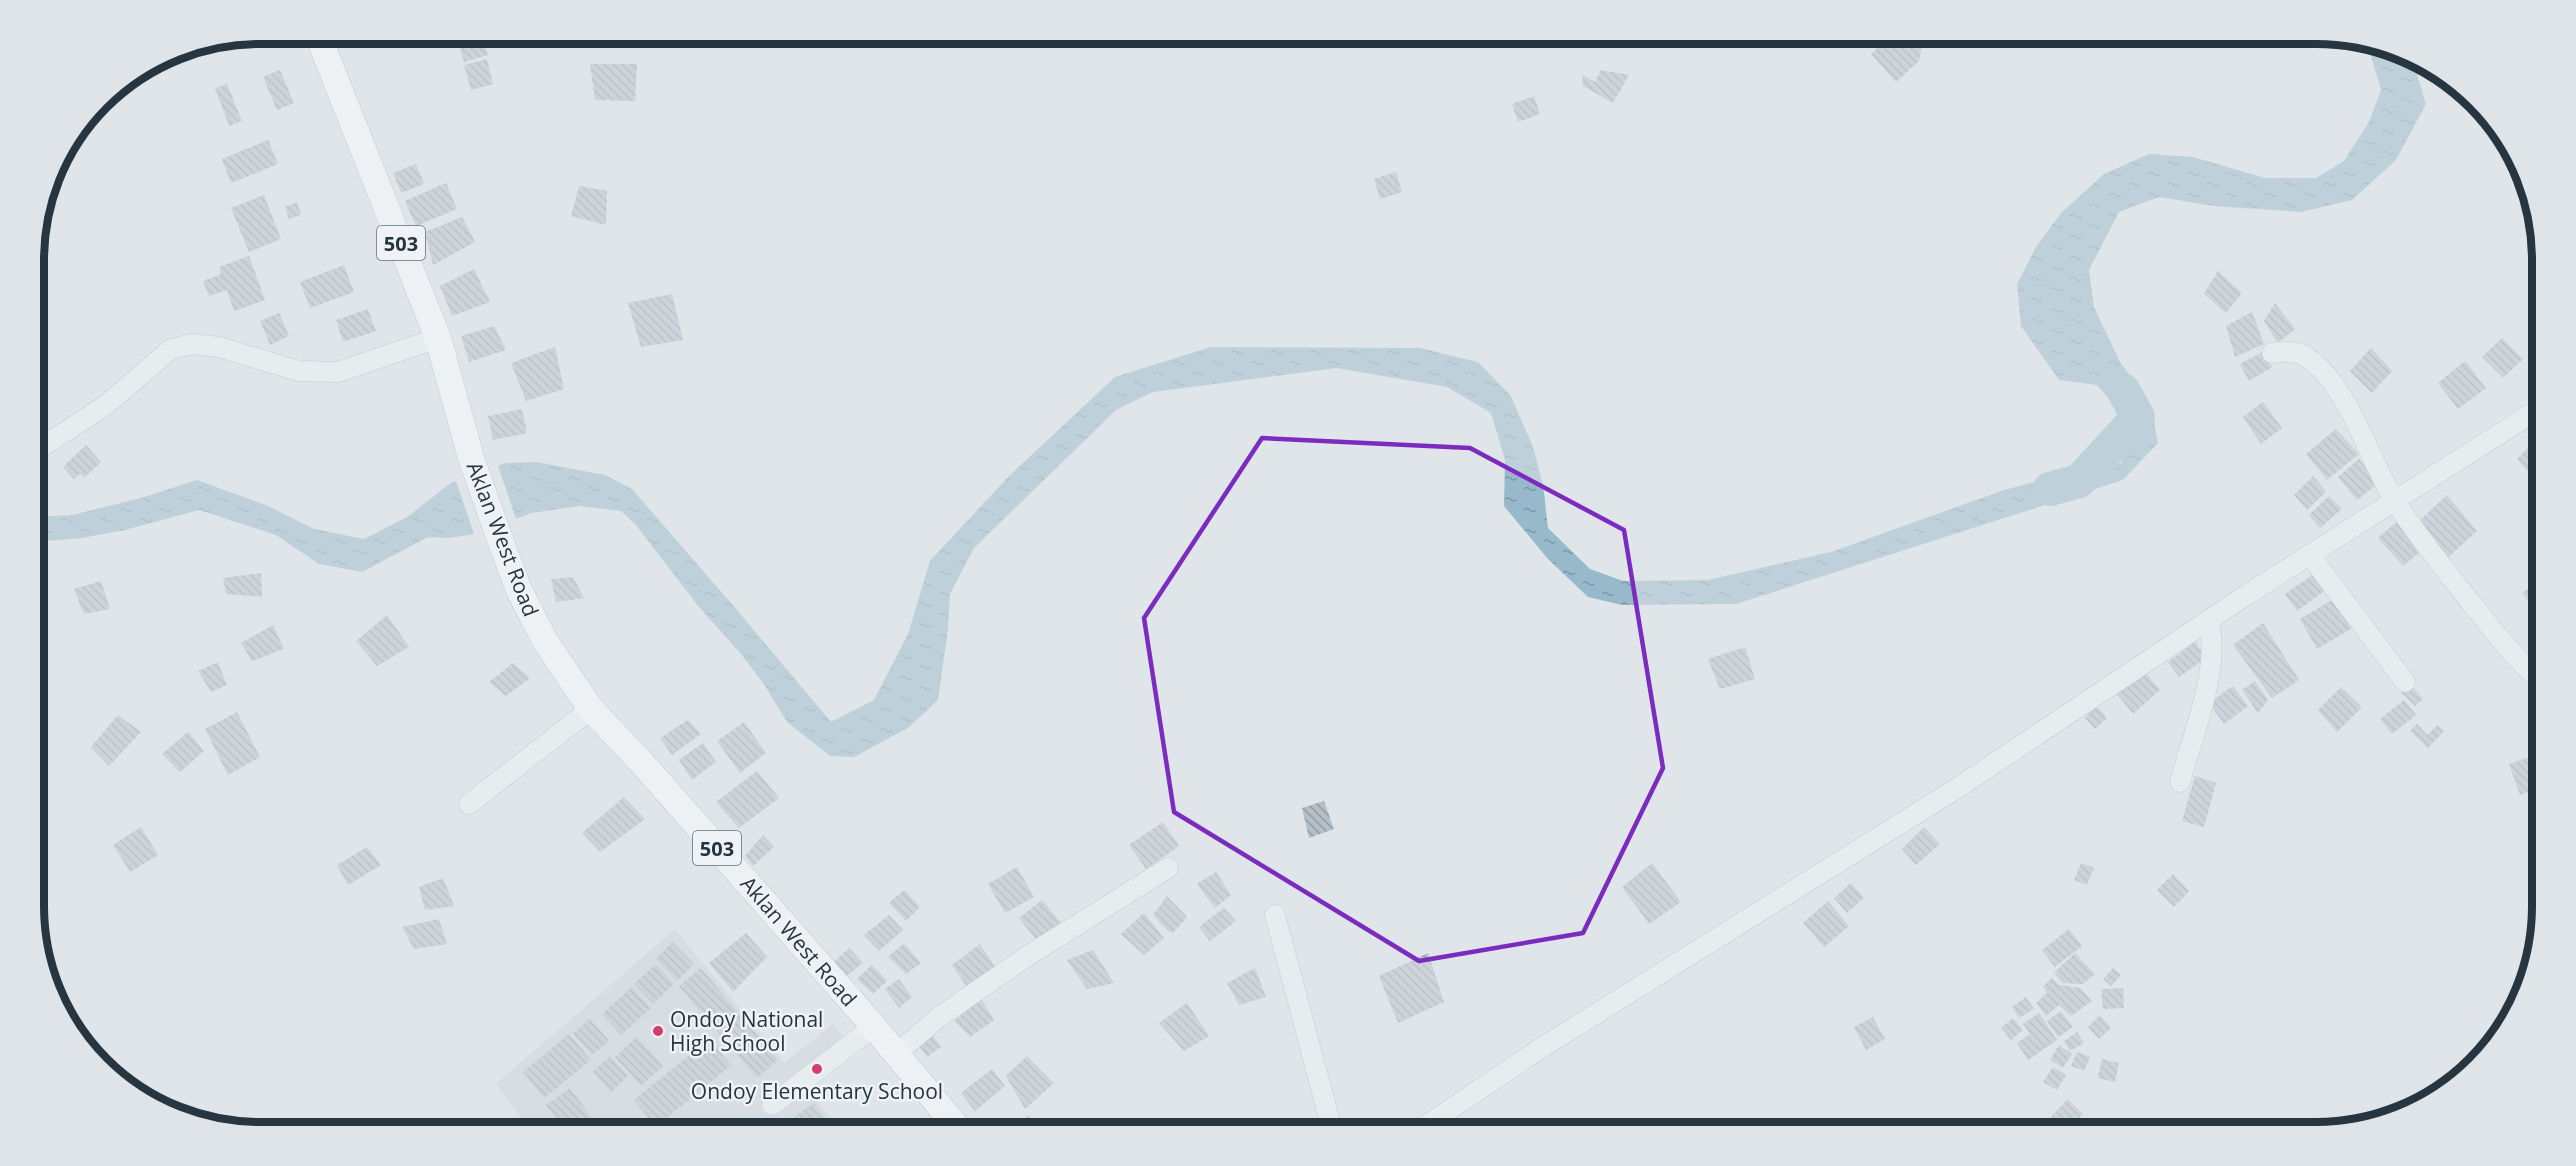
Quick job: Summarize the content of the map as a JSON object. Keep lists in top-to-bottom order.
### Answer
{
  "streets": {
    "main road": ["503", "Aklan West Road"]
  },
  "places": ["Ondoy National High School", "Ondoy Elementary School"]
}
